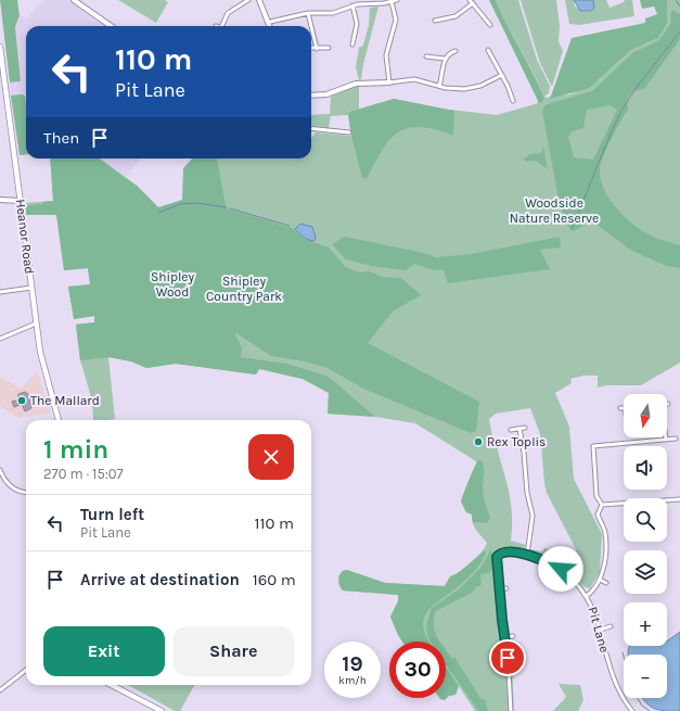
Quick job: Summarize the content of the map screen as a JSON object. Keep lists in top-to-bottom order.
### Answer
{
  "streets": {
    "main road": ["Heanor Road"],
    "street": ["Pit Lane"]
  },
  "parks": ["Woodside Nature Reserve", "Shipley Wood", "Shipley Country Park"],
  "places": ["The Mallard", "Rex Toplis"],
  "north": "bottom",
  "page": {
    "turn": ["110 m", "Pit Lane"],
    "then": "Then",
    "map_buttons": ["+", "−"],
    "heading": ["1 min", "270 m · 15:07"],
    "list": [
      {
        "name": "Turn left",
        "note": "Pit Lane",
        "value": "110 m"
      },
      {
        "name": "Arrive at destination",
        "value": "160 m"
      }
    ],
    "buttons": ["Exit", "Share"],
    "speed": "19 km/h",
    "limit": "30"
  }
}
